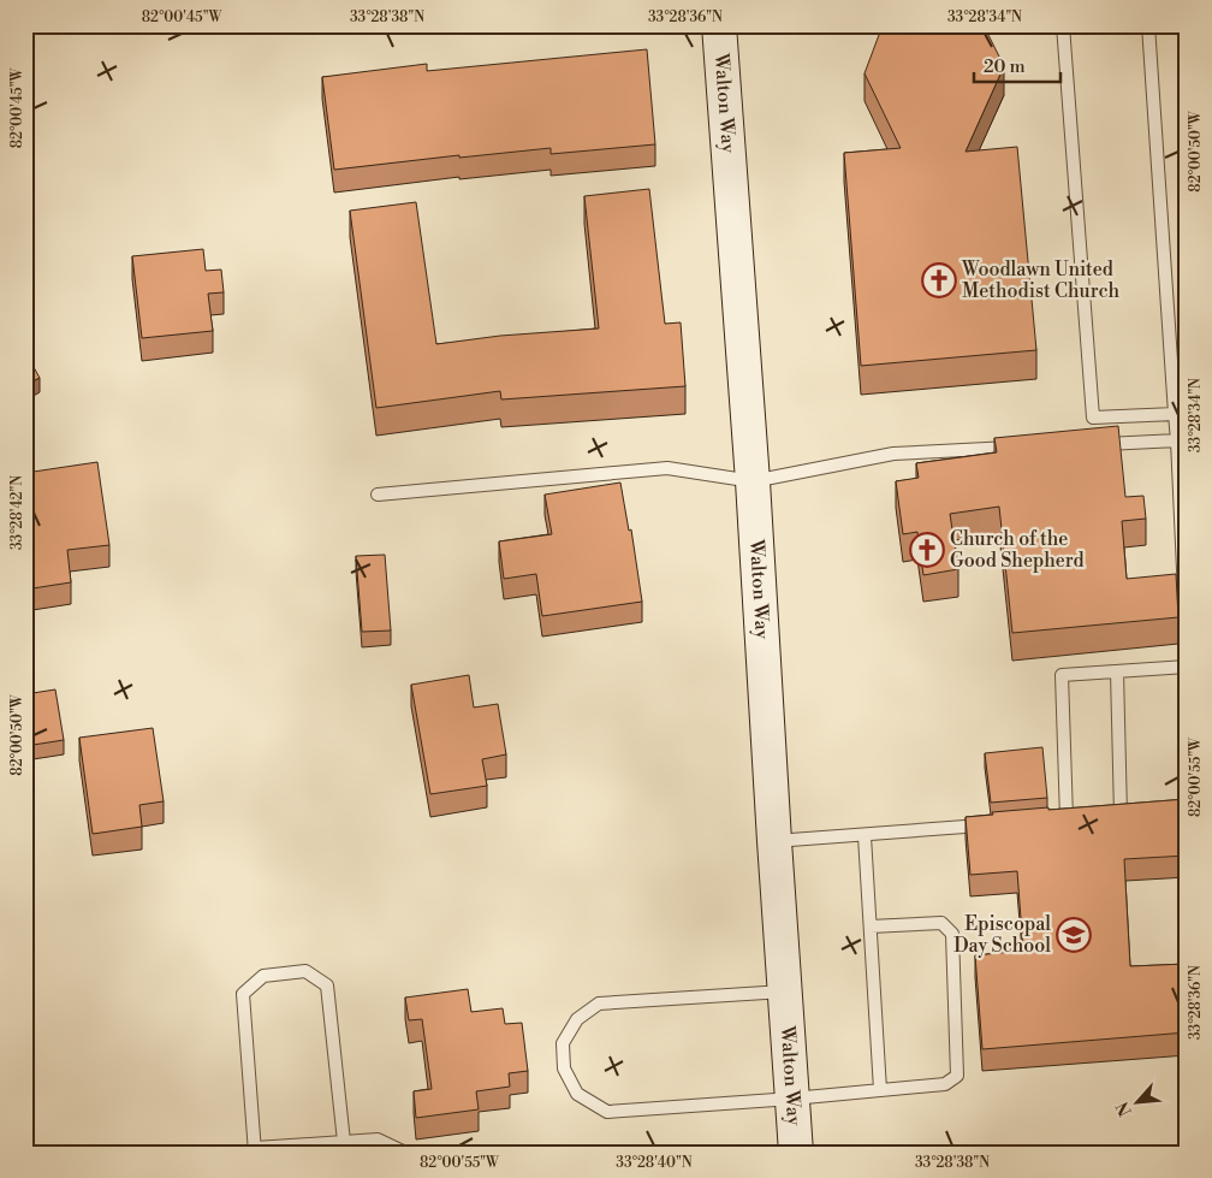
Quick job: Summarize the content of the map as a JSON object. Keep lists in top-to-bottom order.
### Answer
{
  "streets": {
    "main road": ["Walton Way"]
  },
  "places": {
    "church": ["Woodlawn United Methodist Church", "Church of the Good Shepherd"],
    "school or university": ["Episcopal Day School"]
  },
  "scale_bar": "20 m",
  "north": "bottom left",
  "coordinates": [
    "82°00'45\"W",
    "33°28'38\"N",
    "33°28'36\"N",
    "33°28'34\"N",
    "82°00'50\"W",
    "33°28'42\"N",
    "82°00'55\"W",
    "33°28'40\"N"
  ]
}
